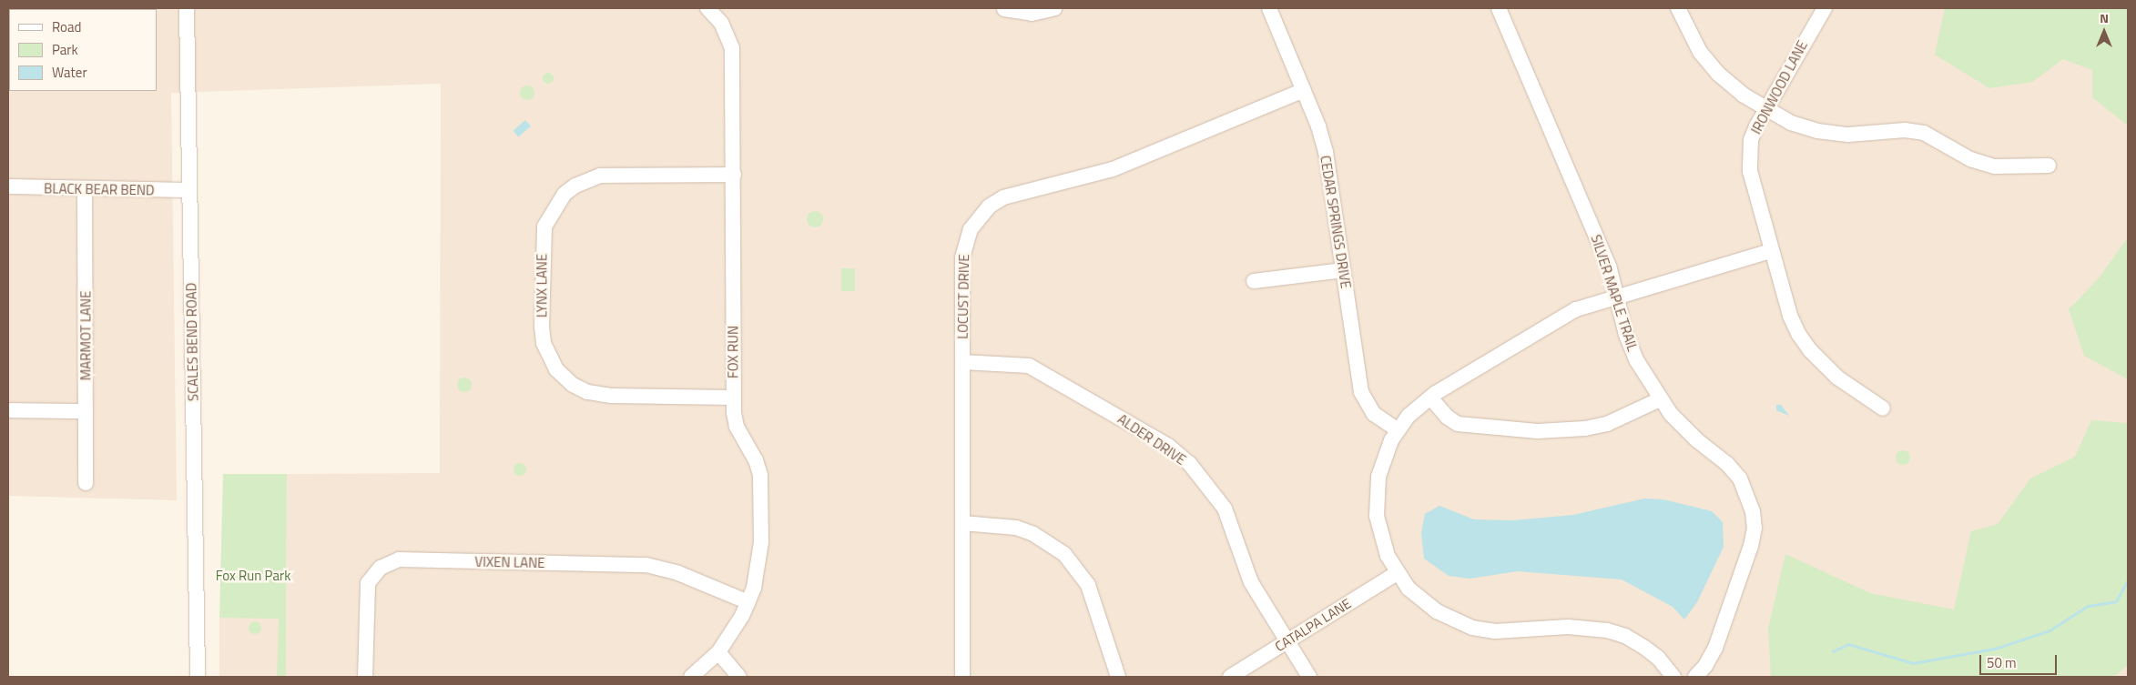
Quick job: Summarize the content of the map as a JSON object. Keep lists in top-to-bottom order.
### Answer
{
  "streets": {
    "street": [
      "IRONWOOD LANE",
      "BLACK BEAR BEND",
      "CEDAR SPRINGS DRIVE",
      "LYNX LANE",
      "SILVER MAPLE TRAIL",
      "LOCUST DRIVE",
      "MARMOT LANE",
      "SCALES BEND ROAD",
      "FOX RUN",
      "ALDER DRIVE",
      "VIXEN LANE",
      "CATALPA LANE"
    ]
  },
  "crossings": [
    ["BLACK BEAR BEND", "MARMOT LANE"],
    ["BLACK BEAR BEND", "SCALES BEND ROAD"],
    ["CEDAR SPRINGS DRIVE", "LOCUST DRIVE"],
    ["LYNX LANE", "FOX RUN"],
    ["LOCUST DRIVE", "ALDER DRIVE"],
    ["FOX RUN", "VIXEN LANE"],
    ["ALDER DRIVE", "CATALPA LANE"]
  ],
  "parks": ["Fox Run Park"],
  "legend": ["Road", "Park", "Water"],
  "scale_bar": "50 m",
  "north": "top"
}
